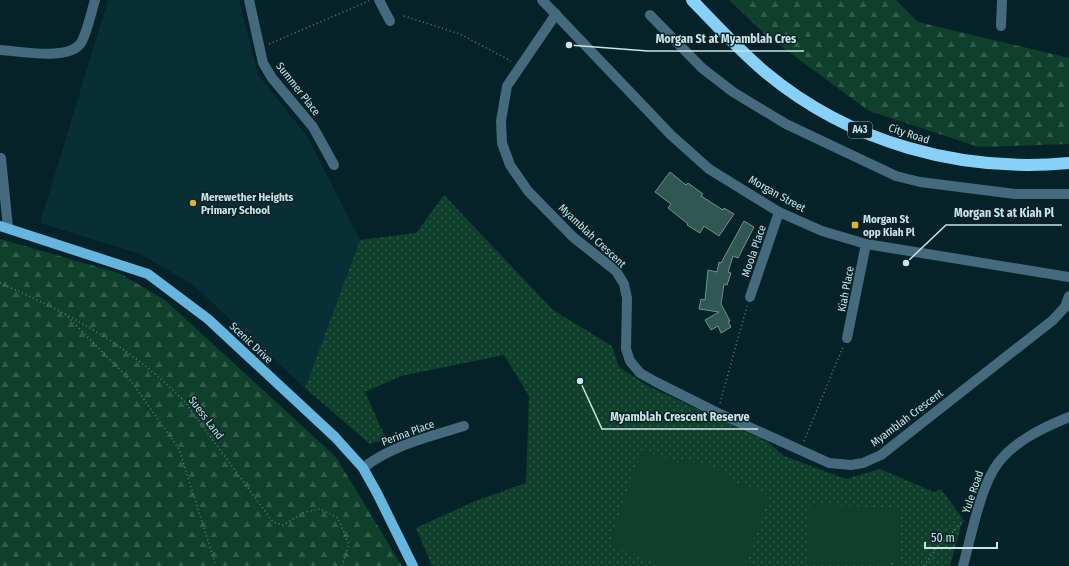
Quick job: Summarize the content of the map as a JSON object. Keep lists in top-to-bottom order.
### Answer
{
  "streets": {
    "highway": ["A43", "City Road"],
    "main road": ["Scenic Drive"],
    "street": [
      "Summer Place",
      "Morgan Street",
      "Myamblah Crescent",
      "Moola Place",
      "Kiah Place",
      "Perina Place",
      "Yule Road"
    ],
    "path": ["Suess Land"]
  },
  "crossings": [
    ["Morgan Street", "Myamblah Crescent"],
    ["Morgan Street", "Moola Place"],
    ["Morgan Street", "Kiah Place"],
    ["Scenic Drive", "Perina Place"]
  ],
  "places": {
    "other": [
      "Morgan St at Myamblah Cres",
      "Merewether Heights Primary School",
      "Morgan St at Kiah Pl",
      "Myamblah Crescent Reserve"
    ],
    "transit": ["Morgan St opp Kiah Pl"]
  },
  "scale_bar": "50 m"
}
